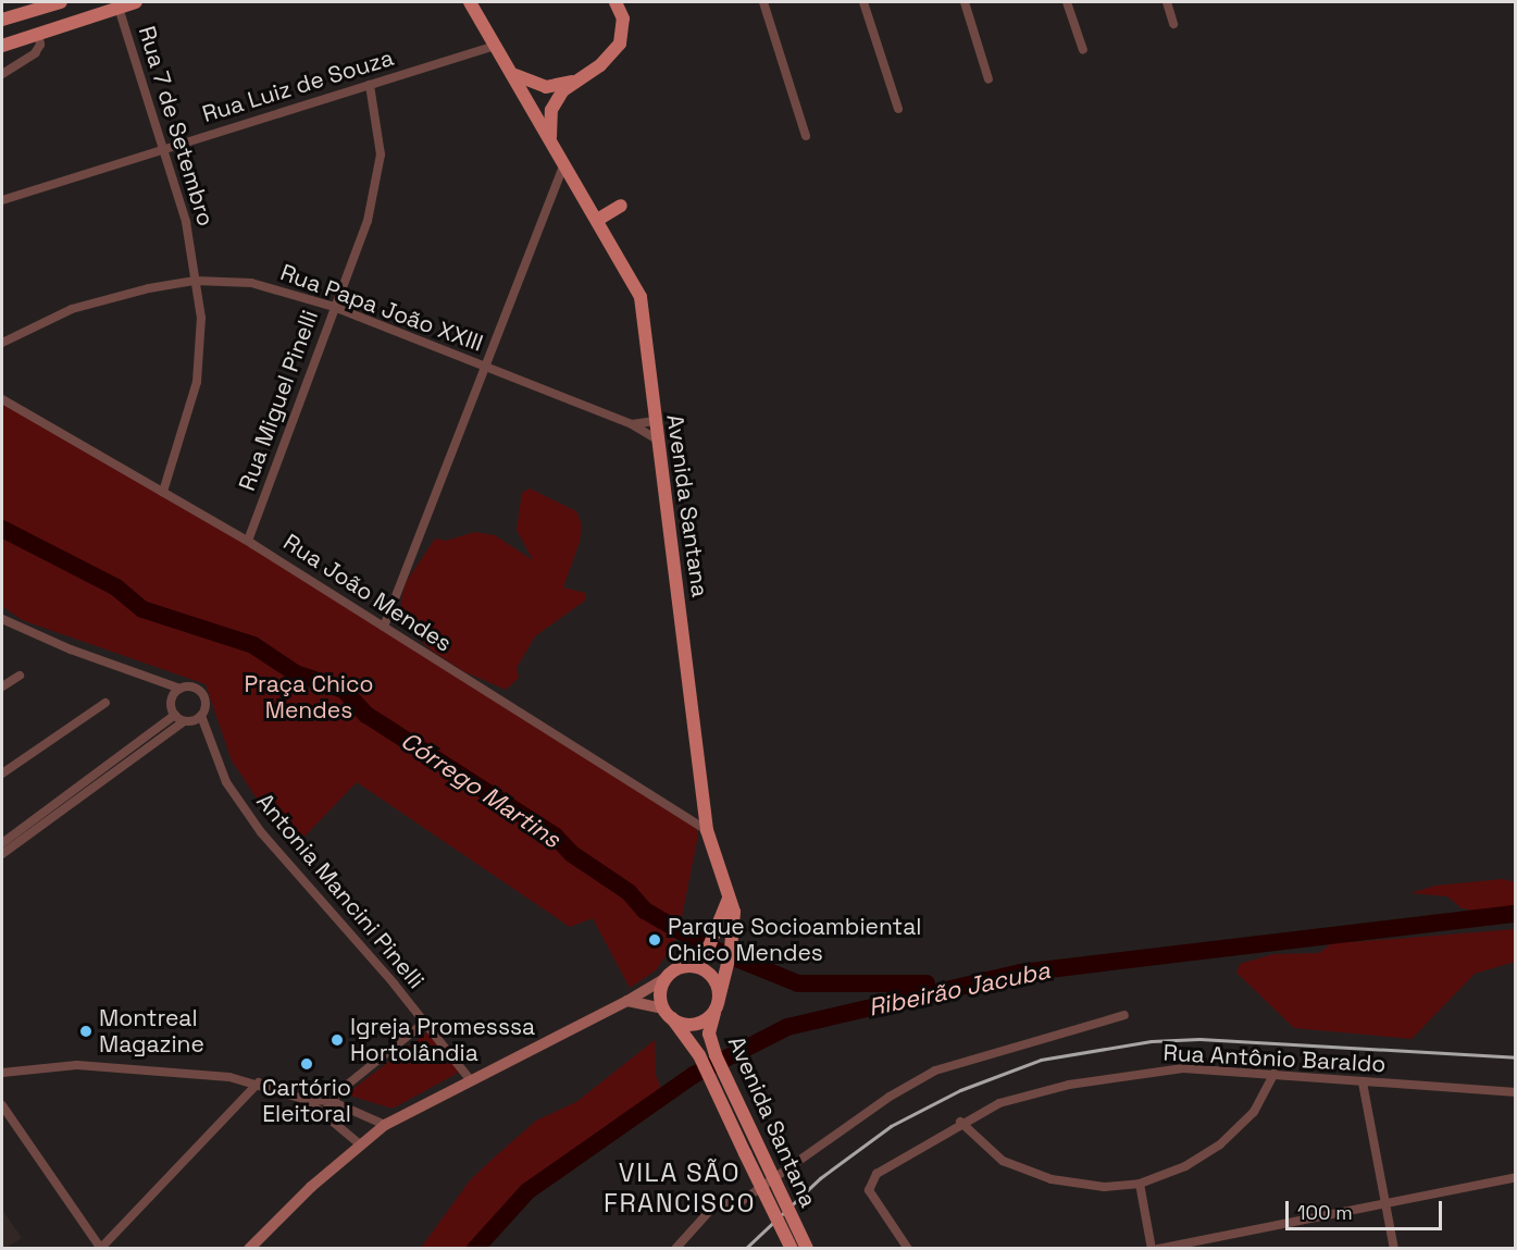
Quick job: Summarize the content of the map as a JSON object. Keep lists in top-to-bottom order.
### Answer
{
  "streets": {
    "main road": ["Avenida Santana"],
    "street": [
      "Rua Luiz de Souza",
      "Rua 7 de Setembro",
      "Rua Papa João XXIII",
      "Rua Miguel Pinelli",
      "Rua João Mendes",
      "Antonia Mancini Pinelli",
      "Rua Antônio Baraldo"
    ]
  },
  "crossings": [
    ["Rua Luiz de Souza", "Rua 7 de Setembro"],
    ["Rua Luiz de Souza", "Rua Miguel Pinelli"],
    ["Rua Luiz de Souza", "Avenida Santana"],
    ["Rua 7 de Setembro", "Rua Papa João XXIII"],
    ["Rua 7 de Setembro", "Rua João Mendes"],
    ["Rua Papa João XXIII", "Rua Miguel Pinelli"],
    ["Rua Papa João XXIII", "Avenida Santana"],
    ["Rua Miguel Pinelli", "Rua João Mendes"],
    ["Avenida Santana", "Rua João Mendes"]
  ],
  "districts": ["VILA SÃO FRANCISCO"],
  "water": ["Córrego Martins", "Ribeirão Jacuba"],
  "parks": ["Praça Chico Mendes"],
  "places": [
    "Parque Socioambiental Chico Mendes",
    "Montreal Magazine",
    "Igreja Promesssa Hortolândia",
    "Cartório Eleitoral"
  ],
  "scale_bar": "100 m"
}
